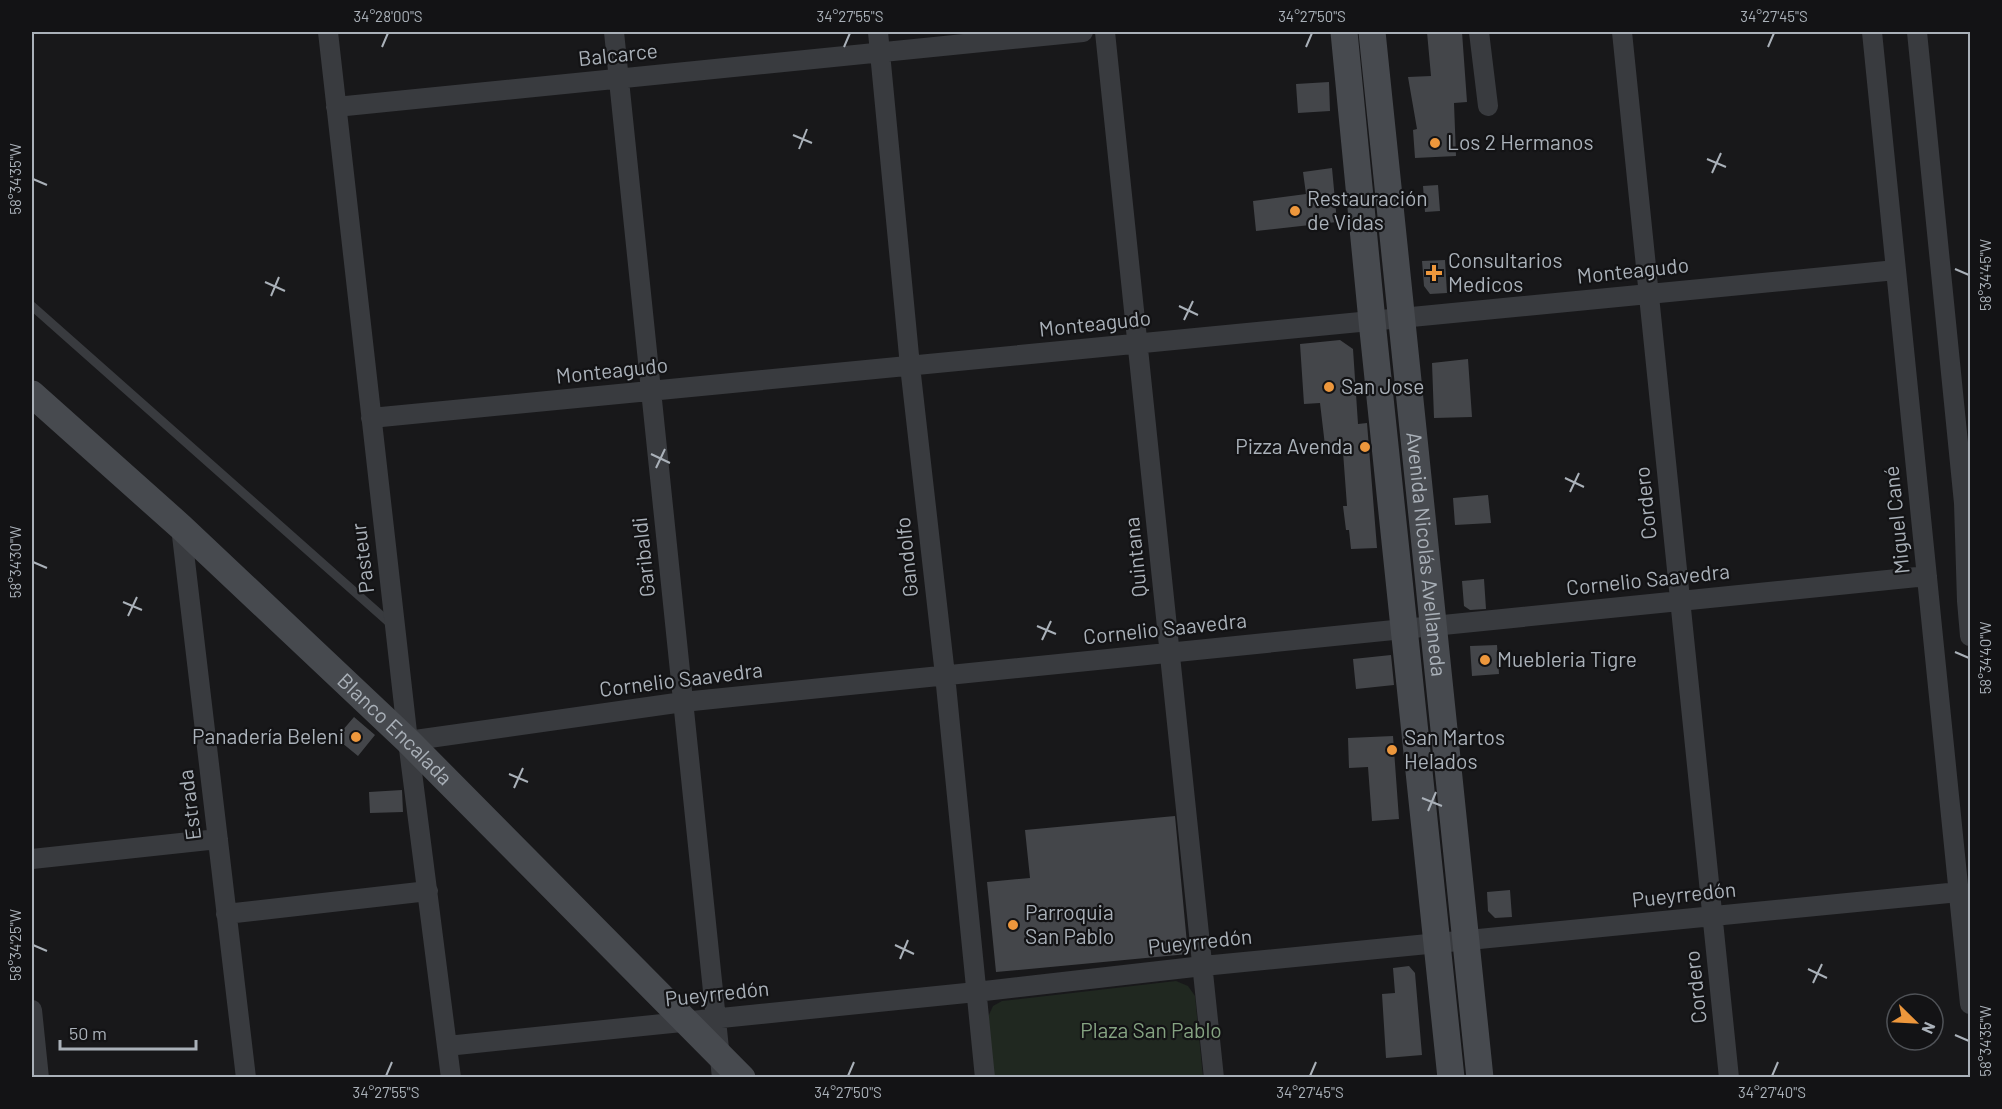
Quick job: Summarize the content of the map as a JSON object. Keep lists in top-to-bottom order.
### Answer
{
  "streets": {
    "main road": ["Avenida Nicolás Avellaneda", "Blanco Encalada"],
    "street": [
      "Balcarce",
      "Monteagudo",
      "Cordero",
      "Miguel Cané",
      "Garibaldi",
      "Gandolfo",
      "Quintana",
      "Pasteur",
      "Cornelio Saavedra",
      "Estrada",
      "Pueyrredón"
    ]
  },
  "crossings": [
    ["Balcarce", "Garibaldi"],
    ["Balcarce", "Gandolfo"],
    ["Balcarce", "Pasteur"],
    ["Monteagudo", "Cordero"],
    ["Monteagudo", "Miguel Cané"],
    ["Monteagudo", "Avenida Nicolás Avellaneda"],
    ["Monteagudo", "Garibaldi"],
    ["Monteagudo", "Gandolfo"],
    ["Monteagudo", "Quintana"],
    ["Monteagudo", "Pasteur"],
    ["Cordero", "Cornelio Saavedra"],
    ["Cordero", "Pueyrredón"],
    ["Miguel Cané", "Cornelio Saavedra"],
    ["Miguel Cané", "Pueyrredón"],
    ["Avenida Nicolás Avellaneda", "Cornelio Saavedra"],
    ["Avenida Nicolás Avellaneda", "Pueyrredón"],
    ["Garibaldi", "Cornelio Saavedra"],
    ["Garibaldi", "Blanco Encalada"],
    ["Garibaldi", "Pueyrredón"],
    ["Gandolfo", "Cornelio Saavedra"],
    ["Gandolfo", "Pueyrredón"],
    ["Quintana", "Cornelio Saavedra"],
    ["Quintana", "Pueyrredón"],
    ["Pasteur", "Cornelio Saavedra"],
    ["Pasteur", "Blanco Encalada"],
    ["Pasteur", "Pueyrredón"],
    ["Cornelio Saavedra", "Blanco Encalada"],
    ["Blanco Encalada", "Estrada"],
    ["Blanco Encalada", "Pueyrredón"]
  ],
  "parks": ["Plaza San Pablo"],
  "places": {
    "other": [
      "Los 2 Hermanos",
      "Restauración de Vidas",
      "San Jose",
      "Pizza Avenda",
      "Muebleria Tigre",
      "Panadería Beleni",
      "San Martos Helados",
      "Parroquia San Pablo"
    ],
    "health": ["Consultarios Medicos"]
  },
  "scale_bar": "50 m",
  "north": "bottom right",
  "coordinates": [
    "34°28'00\"S",
    "34°27'55\"S",
    "34°27'50\"S",
    "34°27'45\"S",
    "58°34'35\"W",
    "58°34'45\"W",
    "58°34'30\"W",
    "58°34'40\"W",
    "58°34'25\"W",
    "34°27'40\"S"
  ]
}
